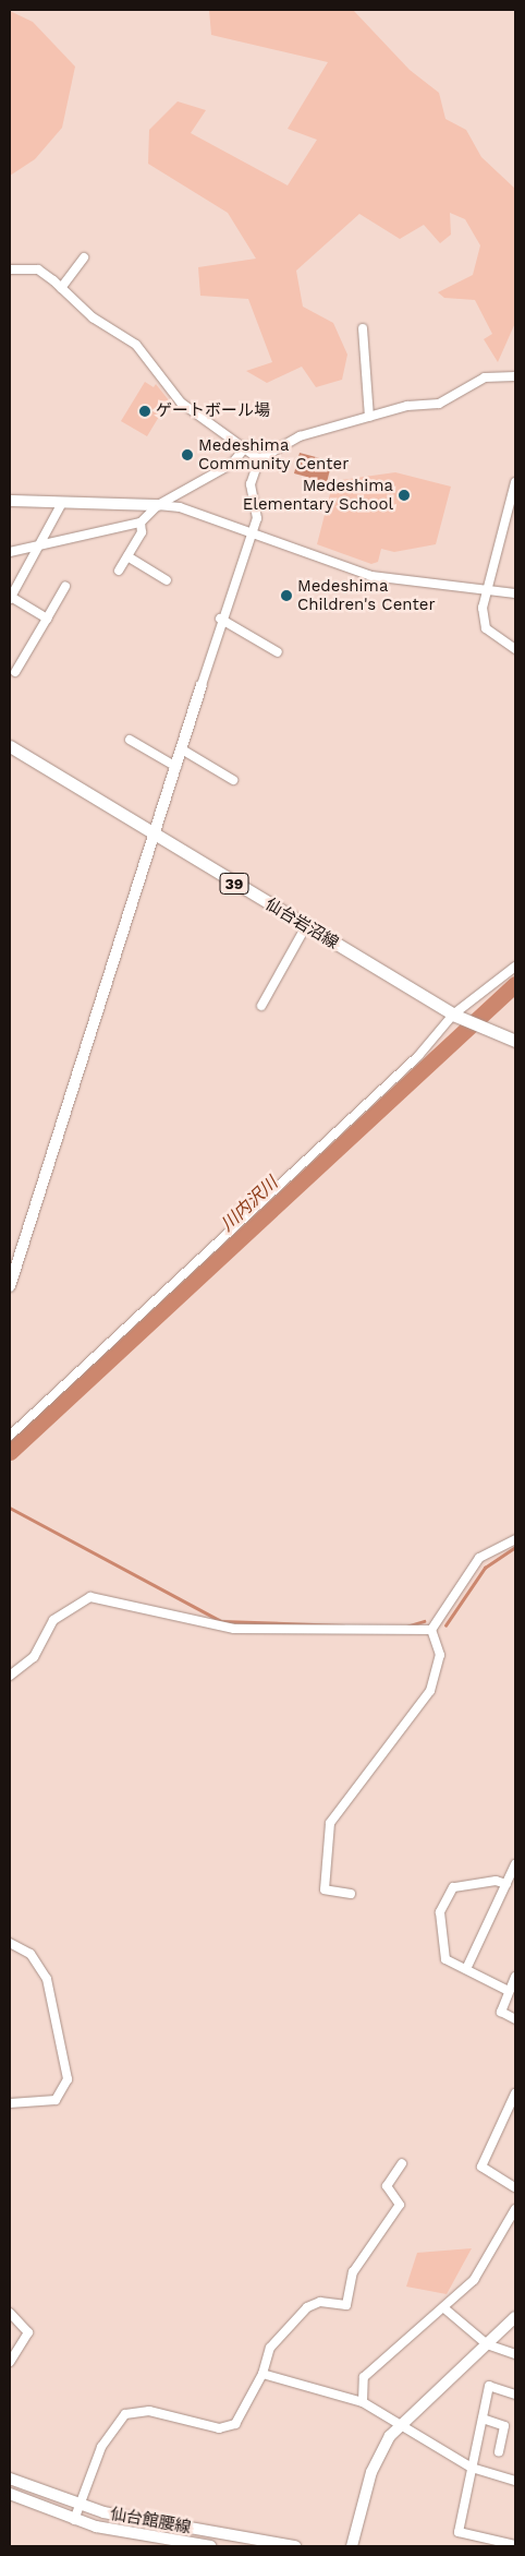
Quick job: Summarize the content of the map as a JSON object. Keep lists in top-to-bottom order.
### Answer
{
  "streets": {
    "main road": ["39", "仙台岩沼線"],
    "street": ["仙台館腰線"]
  },
  "water": ["川内沢川"],
  "places": [
    "ゲートボール場",
    "Medeshima Community Center",
    "Medeshima Elementary School",
    "Medeshima Children's Center"
  ]
}
